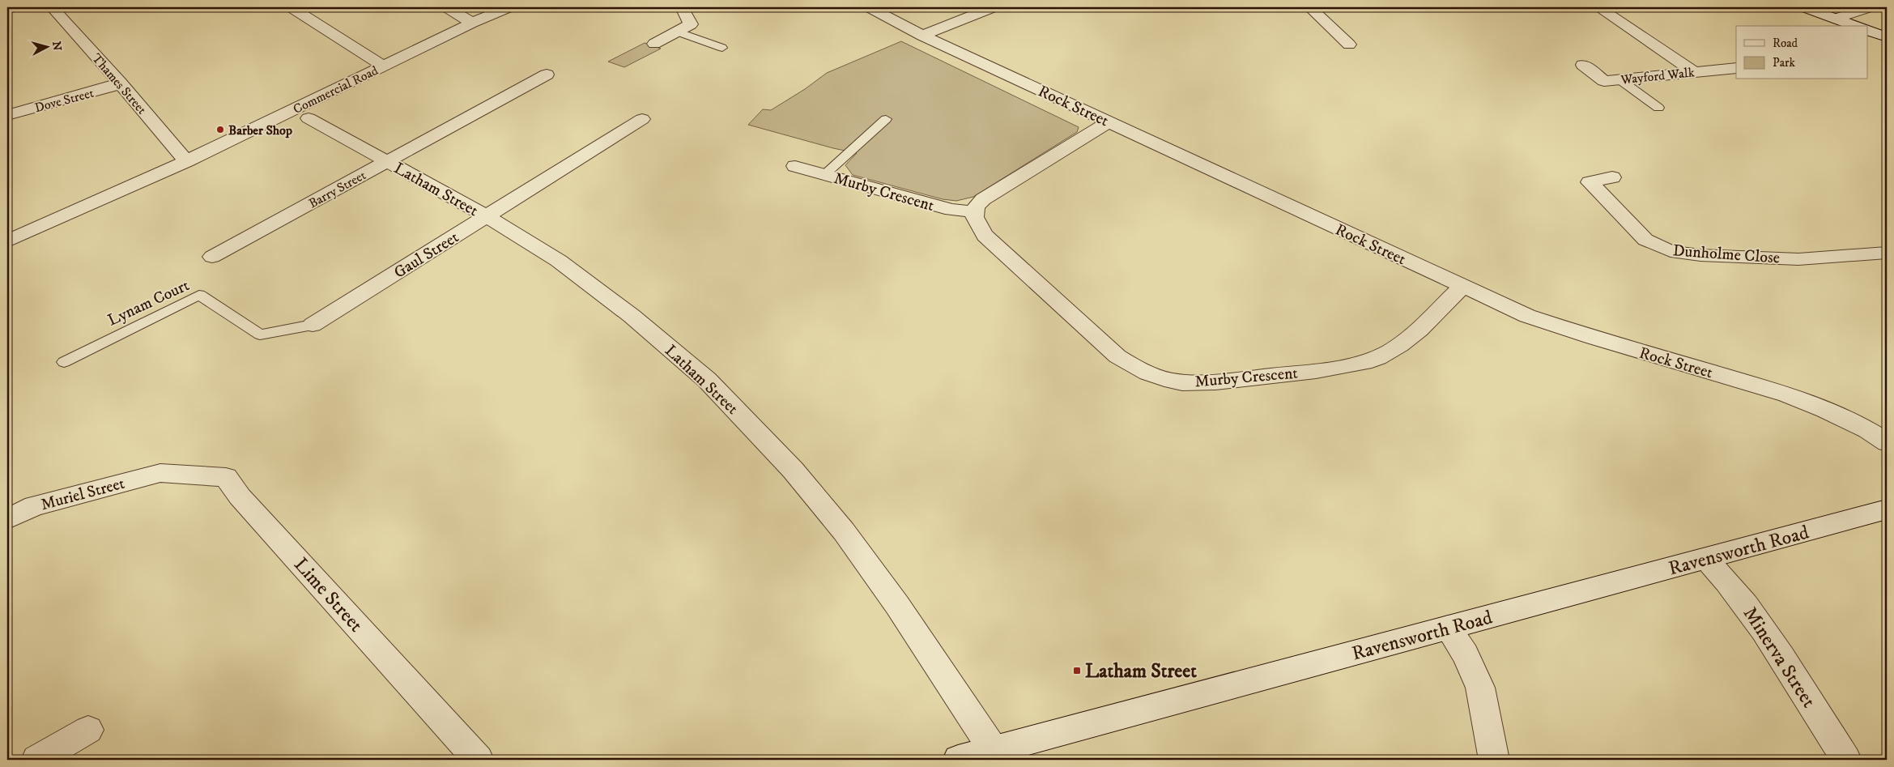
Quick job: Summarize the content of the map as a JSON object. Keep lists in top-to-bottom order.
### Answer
{
  "streets": {
    "street": [
      "Wayford Walk",
      "Thames Street",
      "Commercial Road",
      "Dove Street",
      "Rock Street",
      "Barry Street",
      "Latham Street",
      "Murby Crescent",
      "Dunholme Close",
      "Gaul Street",
      "Muriel Street",
      "Ravensworth Road",
      "Lime Street",
      "Minerva Street"
    ],
    "lane": ["Lynam Court"]
  },
  "crossings": [
    ["Thames Street", "Commercial Road"],
    ["Thames Street", "Dove Street"],
    ["Rock Street", "Murby Crescent"],
    ["Barry Street", "Latham Street"],
    ["Latham Street", "Gaul Street"],
    ["Latham Street", "Ravensworth Road"],
    ["Gaul Street", "Lynam Court"],
    ["Muriel Street", "Lime Street"],
    ["Ravensworth Road", "Minerva Street"]
  ],
  "places": {
    "other": ["Barber Shop"],
    "transit": ["Latham Street"]
  },
  "legend": ["Road", "Park"],
  "north": "right"
}
